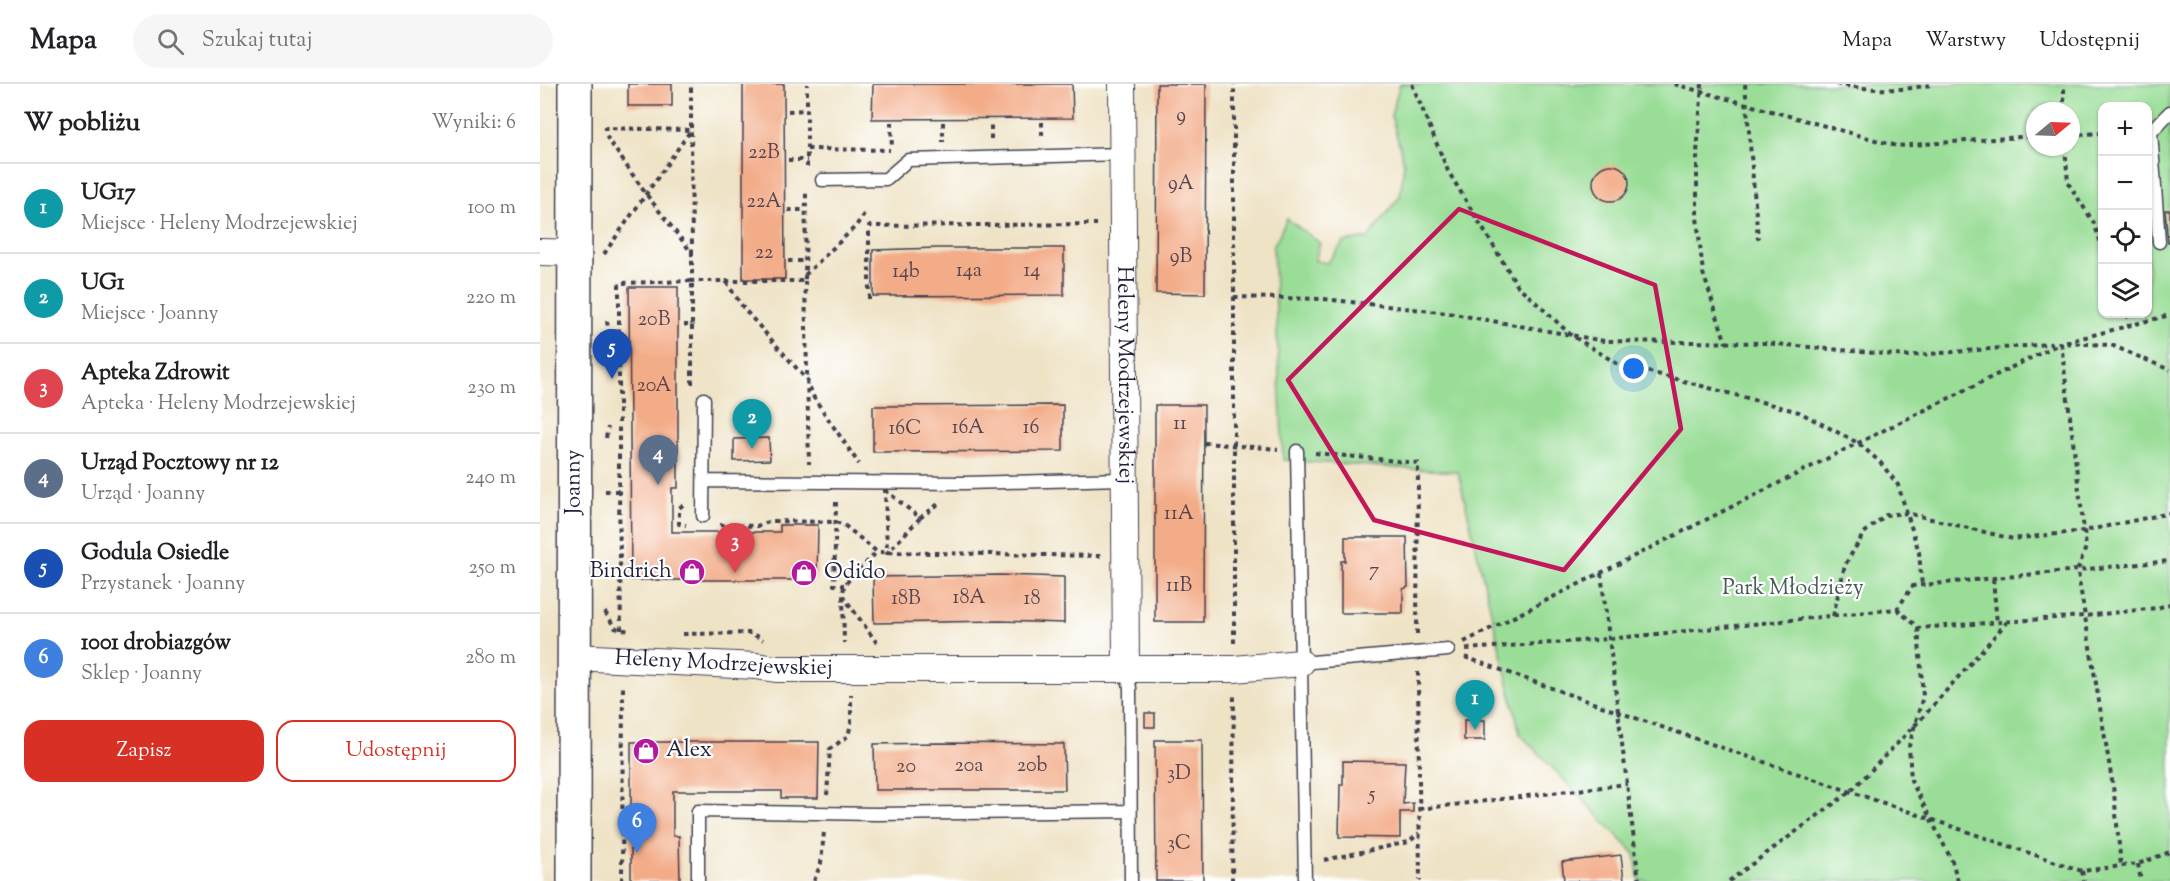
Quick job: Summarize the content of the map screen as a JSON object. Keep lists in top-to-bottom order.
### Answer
{
  "streets": {
    "street": ["Heleny Modrzejewskiej", "Joanny"]
  },
  "crossings": [
    ["Heleny Modrzejewskiej", "Joanny"]
  ],
  "parks": ["Park Młodzieży"],
  "places": {
    "shop": ["Bindrich", "Odido", "Alex"]
  },
  "house_numbers": [
    "9",
    "22B",
    "9A",
    "22A",
    "22",
    "9B",
    "14a",
    "14",
    "14b",
    "20B",
    "20A",
    "11",
    "16A",
    "16",
    "16C",
    "11A",
    "7",
    "11B",
    "18A",
    "18B",
    "18",
    "20a",
    "20b",
    "20",
    "3D",
    "5",
    "3C"
  ],
  "north": "right",
  "page": {
    "header": "Mapa",
    "search": "Szukaj tutaj",
    "nav": ["Mapa", "Warstwy", "Udostępnij"],
    "heading": ["W pobliżu", "Wyniki: 6"],
    "map_buttons": ["+", "−"],
    "list": [
      {
        "mark": "1",
        "name": "UG17",
        "note": "Miejsce · Heleny Modrzejewskiej",
        "value": "100 m"
      },
      {
        "mark": "2",
        "name": "UG1",
        "note": "Miejsce · Joanny",
        "value": "220 m"
      },
      {
        "mark": "3",
        "name": "Apteka Zdrowit",
        "note": "Apteka · Heleny Modrzejewskiej",
        "value": "230 m"
      },
      {
        "mark": "4",
        "name": "Urząd Pocztowy nr 12",
        "note": "Urząd · Joanny",
        "value": "240 m"
      },
      {
        "mark": "5",
        "name": "Godula Osiedle",
        "note": "Przystanek · Joanny",
        "value": "250 m"
      },
      {
        "mark": "6",
        "name": "1001 drobiazgów",
        "note": "Sklep · Joanny",
        "value": "280 m"
      }
    ],
    "pins": [
      "5",
      "2",
      "4",
      "3",
      "1",
      "6"
    ],
    "buttons": ["Zapisz", "Udostępnij"]
  }
}
